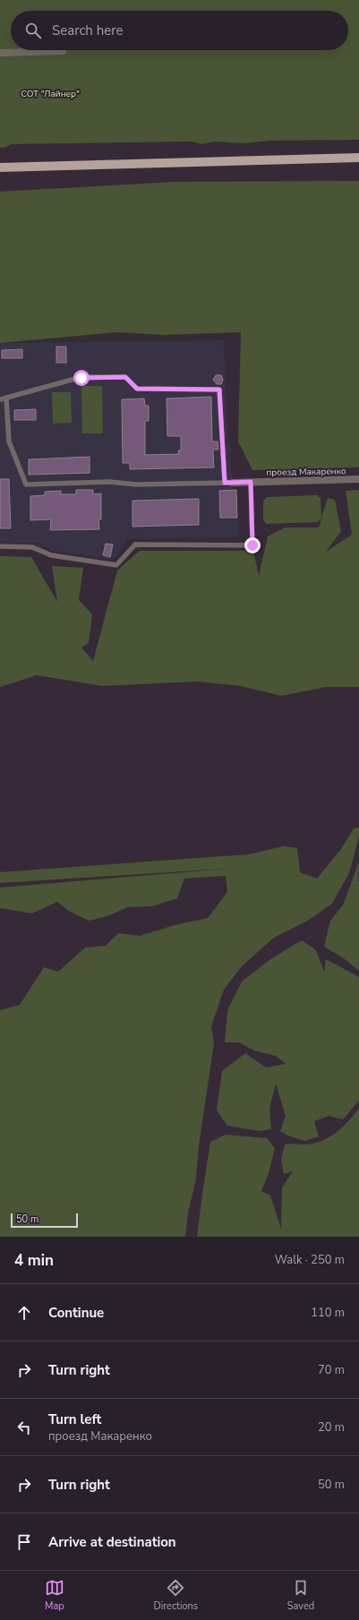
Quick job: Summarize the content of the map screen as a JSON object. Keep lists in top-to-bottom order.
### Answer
{
  "streets": {
    "street": ["проезд Макаренко"]
  },
  "parks": ["СОТ \"Лайнер\""],
  "scale_bar": "50 m",
  "page": {
    "search": "Search here",
    "scale": "50 m",
    "heading": ["4 min", "Walk · 250 m"],
    "list": [
      ["Continue", "110 m"],
      ["Turn right", "70 m"],
      ["Turn left", "проезд Макаренко", "20 m"],
      ["Turn right", "50 m"],
      "Arrive at destination"
    ],
    "nav": ["Map", "Directions", "Saved"]
  }
}
